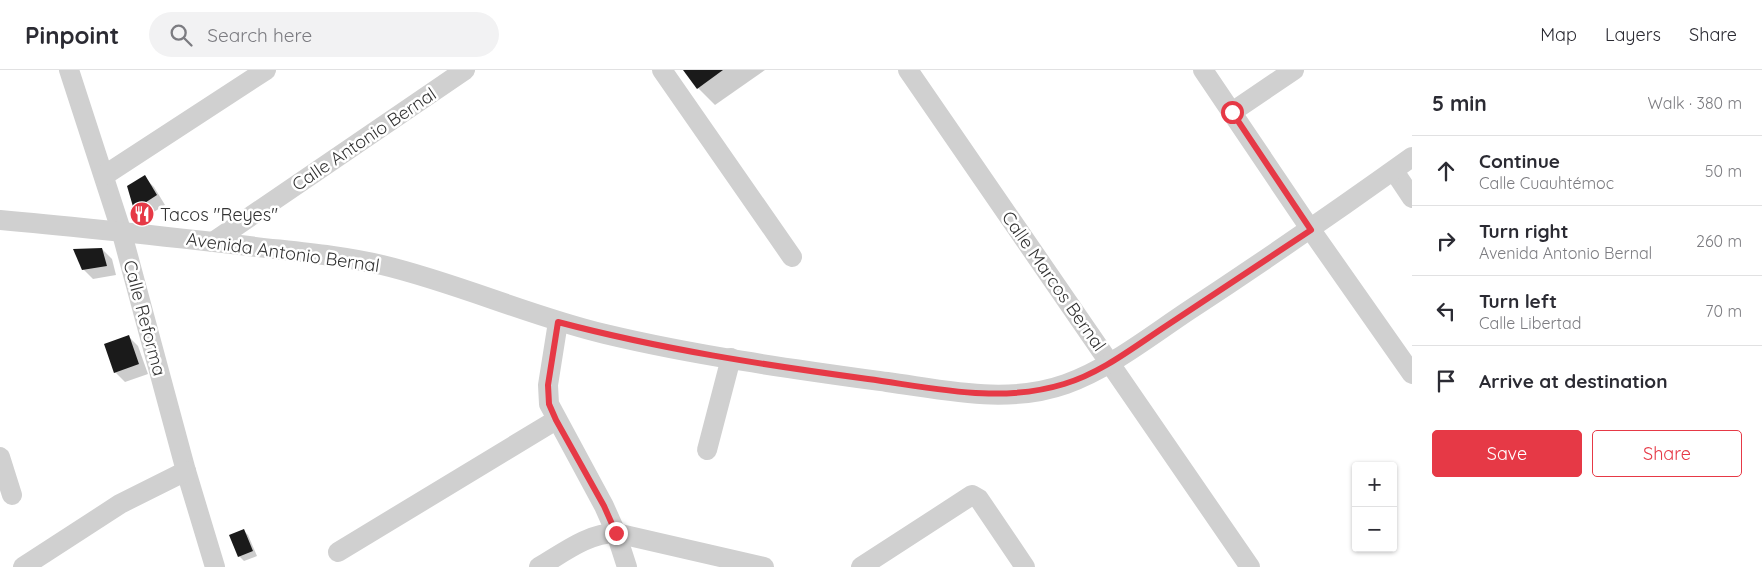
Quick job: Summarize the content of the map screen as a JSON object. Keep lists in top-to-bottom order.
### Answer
{
  "streets": {
    "street": [
      "Calle Antonio Bernal",
      "Avenida Antonio Bernal",
      "Calle Marcos Bernal",
      "Calle Reforma"
    ]
  },
  "crossings": [
    ["Calle Antonio Bernal", "Avenida Antonio Bernal"],
    ["Avenida Antonio Bernal", "Calle Marcos Bernal"],
    ["Avenida Antonio Bernal", "Calle Reforma"]
  ],
  "places": {
    "restaurant": ["Tacos \"Reyes\""]
  },
  "page": {
    "header": "Pinpoint",
    "search": "Search here",
    "nav": ["Map", "Layers", "Share"],
    "heading": ["5 min", "Walk · 380 m"],
    "list": [
      ["Continue", "Calle Cuauhtémoc", "50 m"],
      ["Turn right", "Avenida Antonio Bernal", "260 m"],
      ["Turn left", "Calle Libertad", "70 m"],
      "Arrive at destination"
    ],
    "buttons": ["Save", "Share"],
    "map_buttons": ["+", "−"]
  }
}
